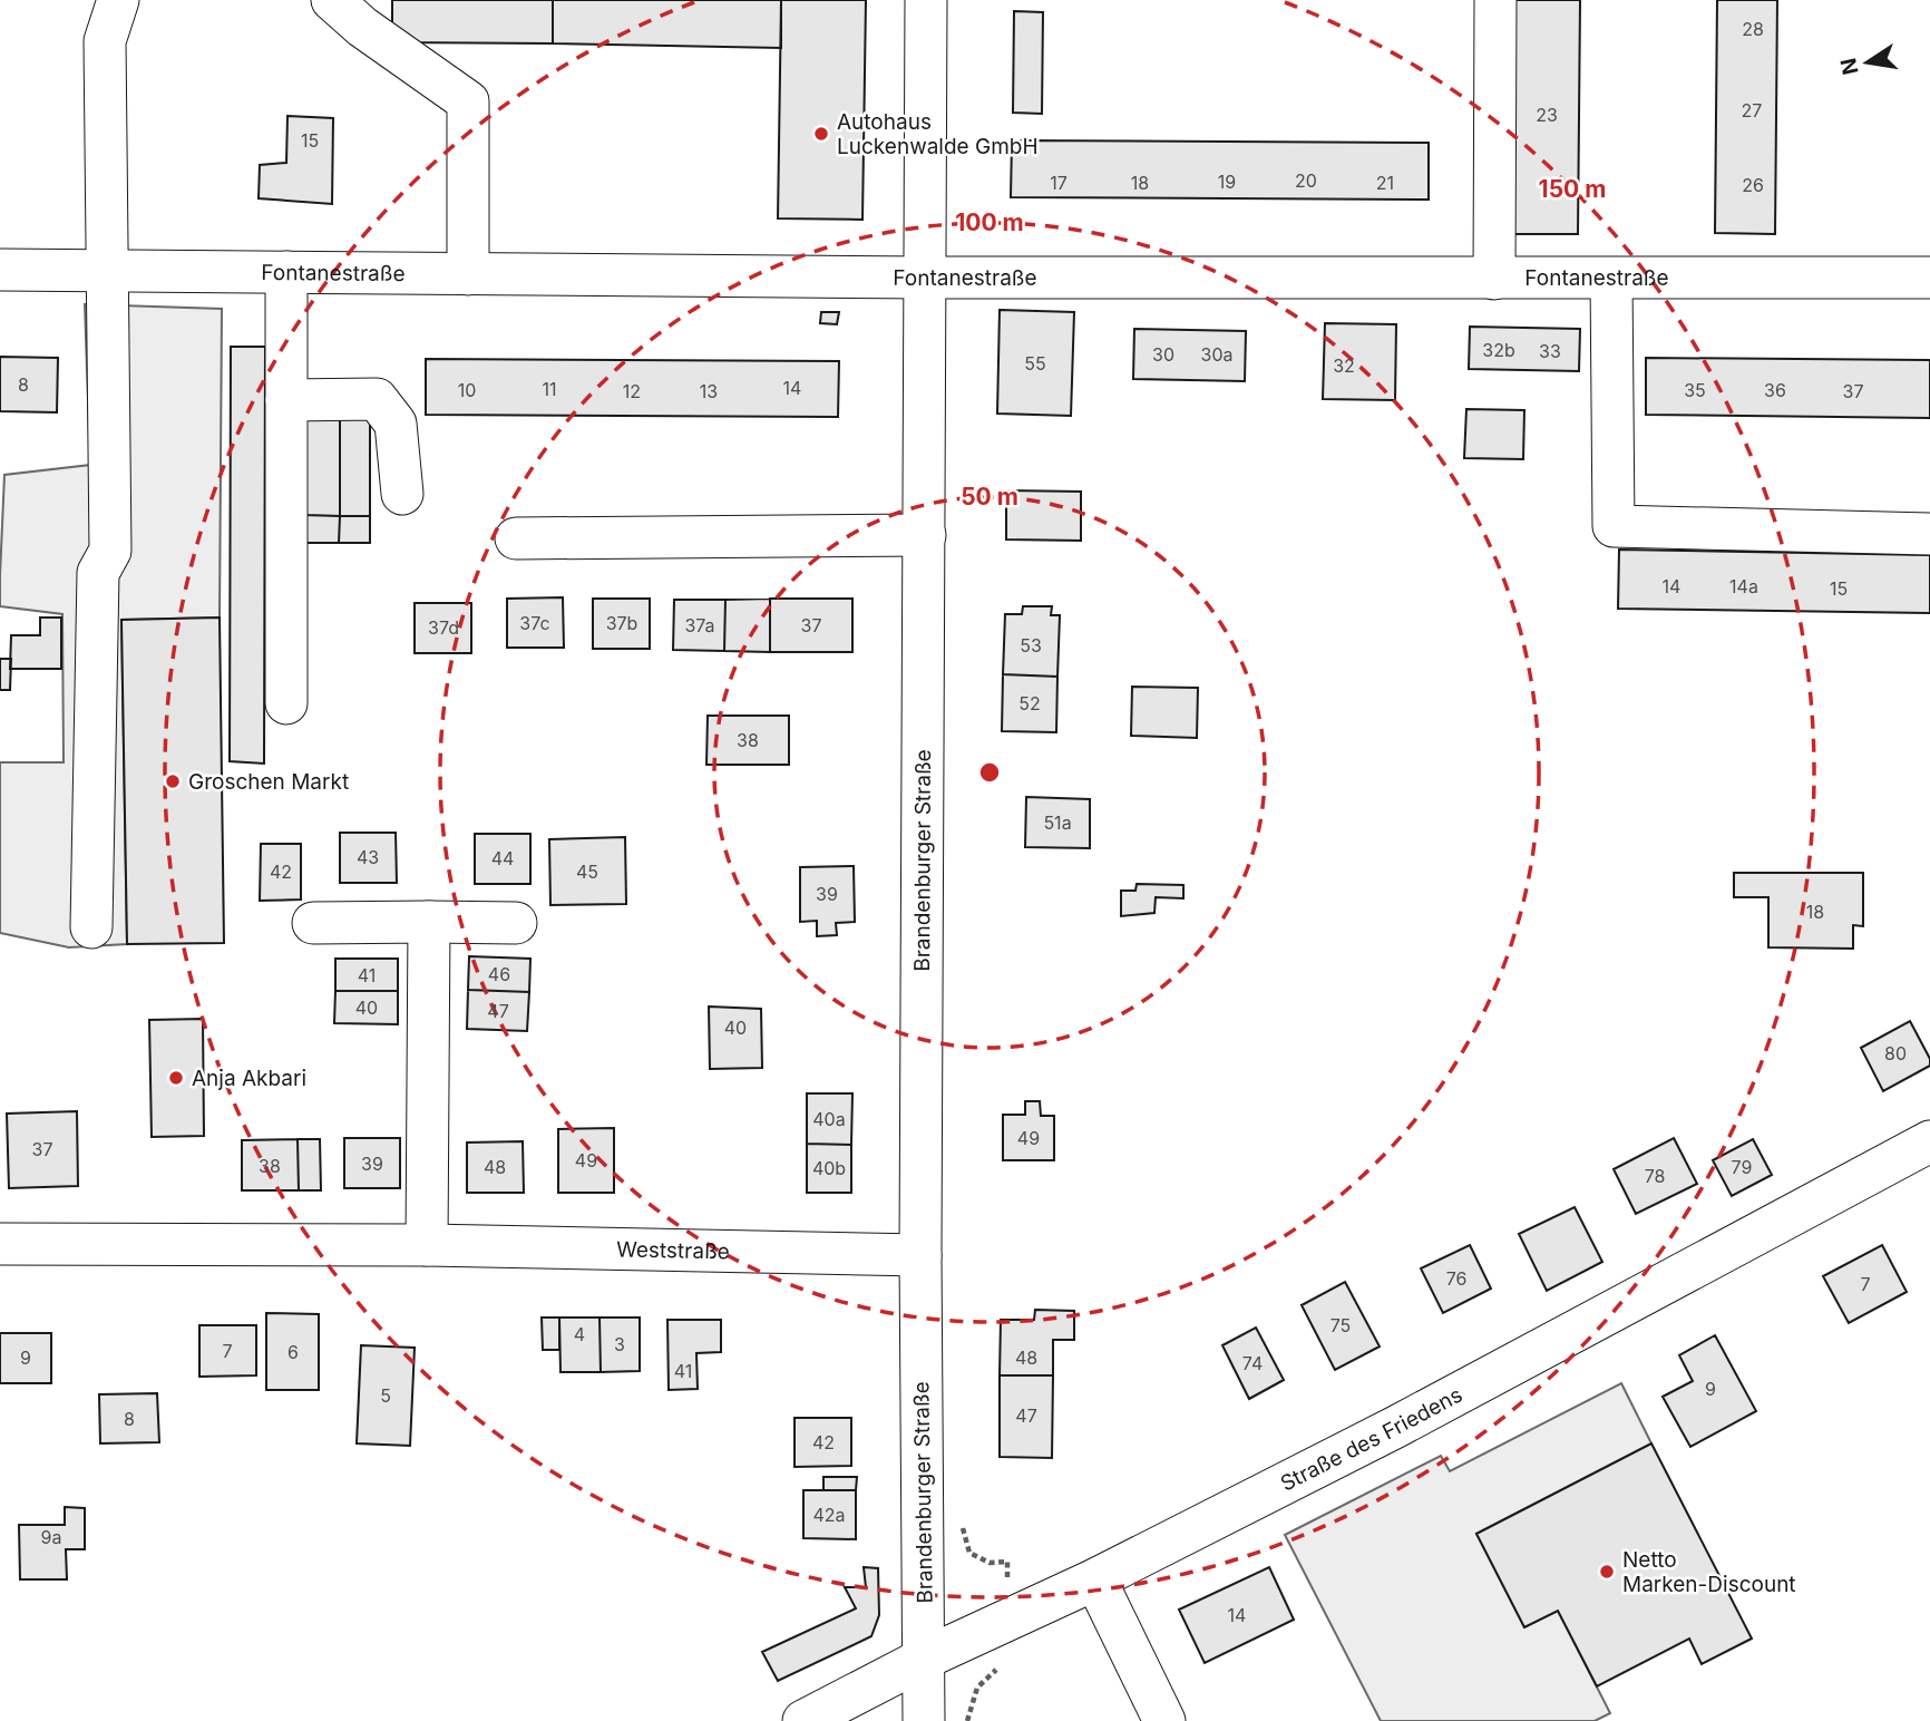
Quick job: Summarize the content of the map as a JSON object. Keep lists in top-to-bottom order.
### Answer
{
  "streets": {
    "street": [
      "Fontanestraße",
      "Brandenburger Straße",
      "Weststraße",
      "Straße des Friedens"
    ]
  },
  "crossings": [
    ["Fontanestraße", "Brandenburger Straße"],
    ["Brandenburger Straße", "Weststraße"],
    ["Brandenburger Straße", "Straße des Friedens"]
  ],
  "places": [
    "Autohaus Luckenwalde GmbH",
    "Groschen Markt",
    "Anja Akbari",
    "Netto Marken-Discount"
  ],
  "house_numbers": [
    "28",
    "27",
    "23",
    "15",
    "20",
    "19",
    "17",
    "18",
    "21",
    "26",
    "32b",
    "33",
    "30",
    "30a",
    "55",
    "32",
    "8",
    "14",
    "11",
    "10",
    "35",
    "36",
    "12",
    "13",
    "37",
    "14",
    "14a",
    "15",
    "37c",
    "37b",
    "37a",
    "37",
    "37d",
    "53",
    "52",
    "38",
    "51a",
    "43",
    "44",
    "42",
    "45",
    "39",
    "18",
    "46",
    "41",
    "40",
    "47",
    "40",
    "80",
    "40a",
    "49",
    "37",
    "49",
    "39",
    "38",
    "48",
    "79",
    "40b",
    "78",
    "76",
    "7",
    "75",
    "4",
    "3",
    "7",
    "6",
    "9",
    "48",
    "74",
    "41",
    "9",
    "5",
    "47",
    "8",
    "42",
    "42a",
    "9a",
    "14"
  ],
  "north": "left",
  "rings": ["150 m", "100 m", "50 m"]
}
